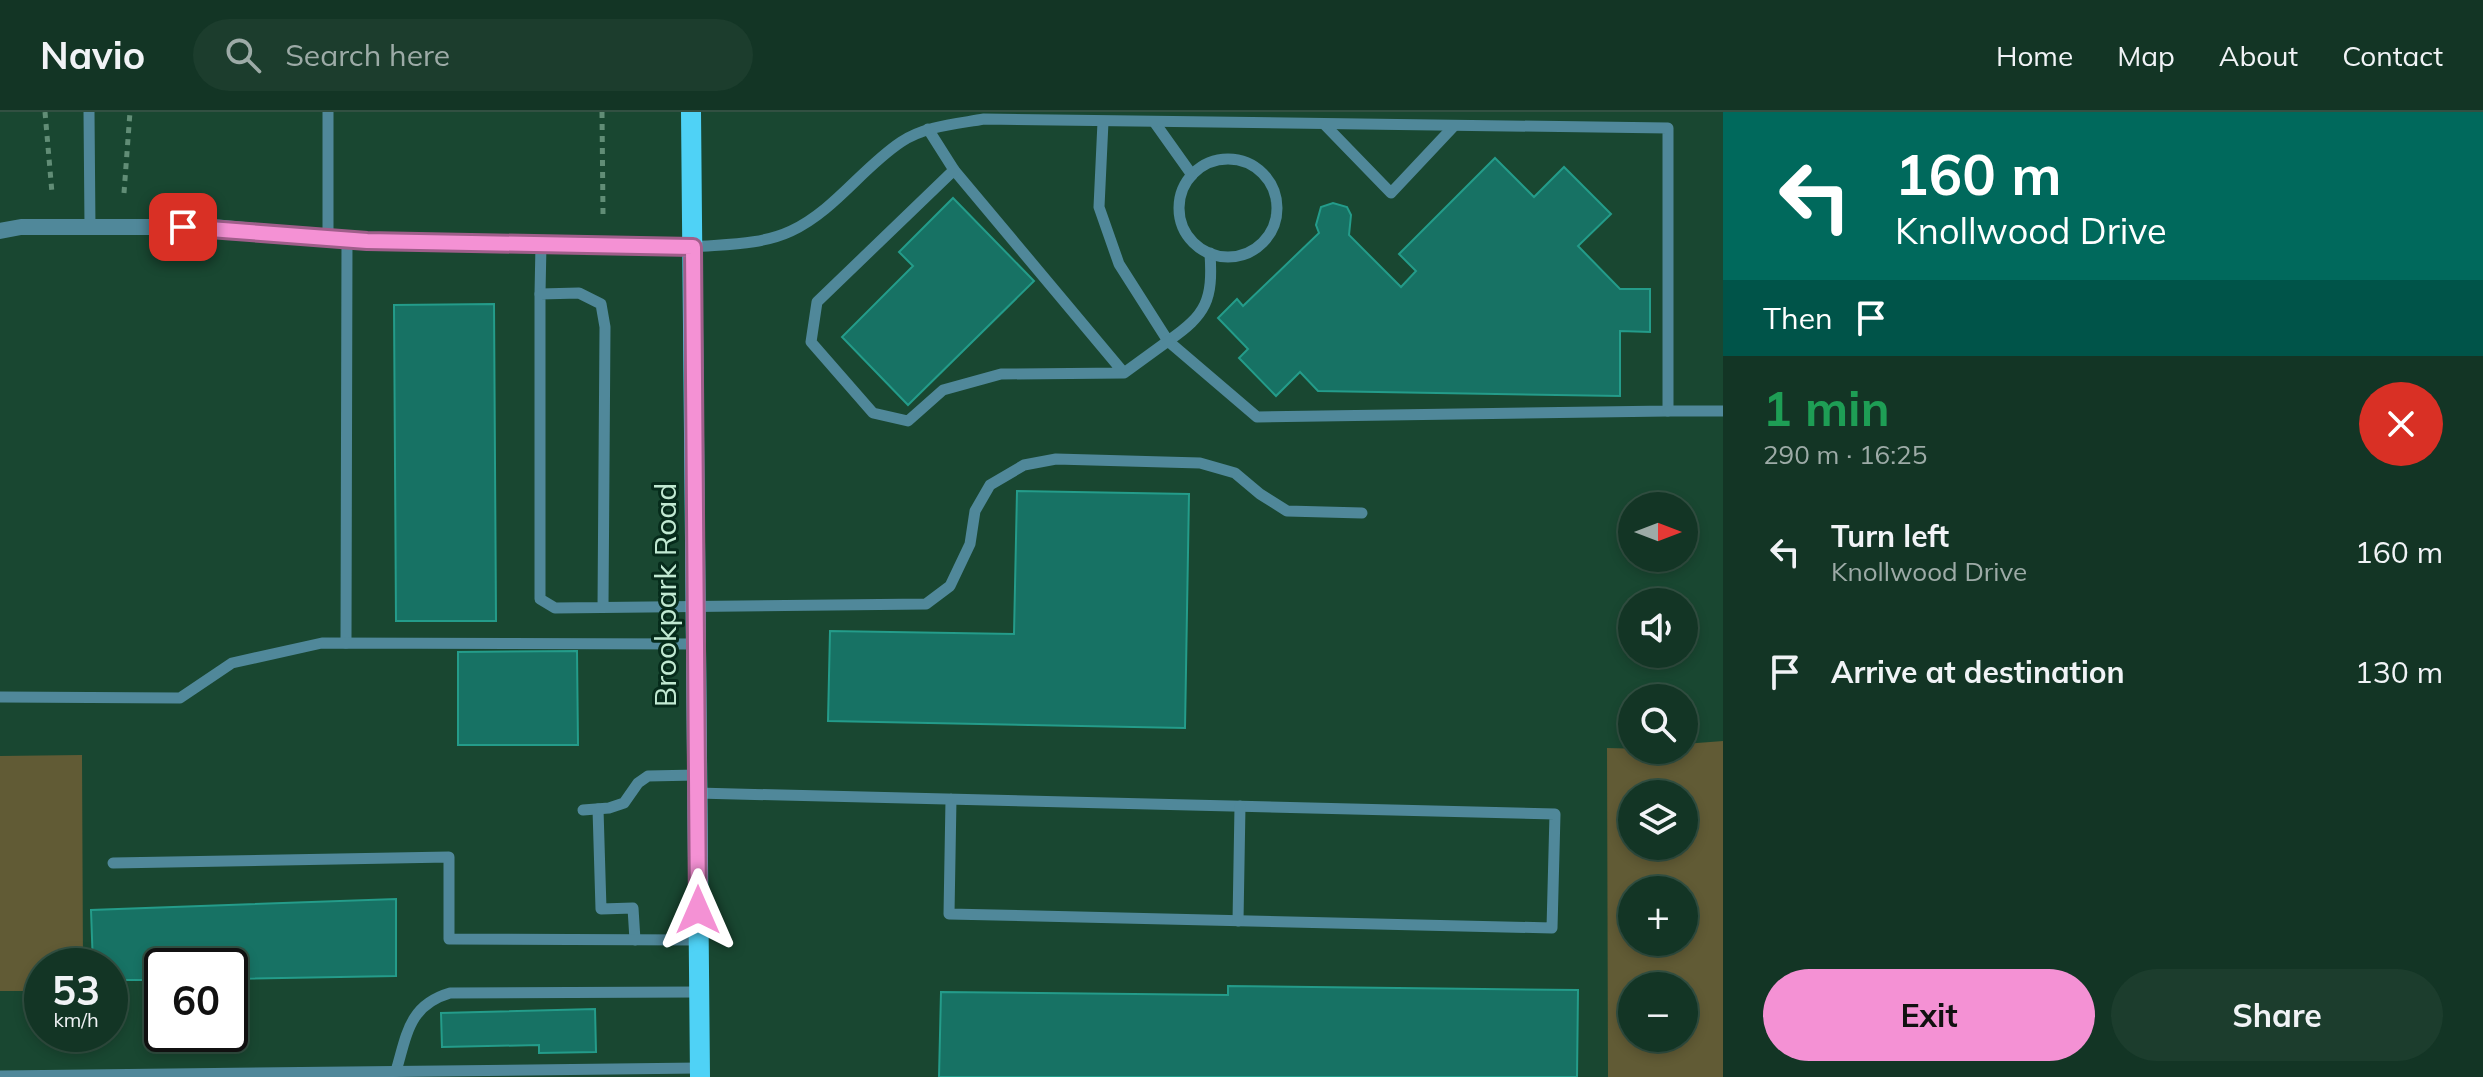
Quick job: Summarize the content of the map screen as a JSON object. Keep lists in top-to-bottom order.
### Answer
{
  "streets": {
    "main road": ["Brookpark Road"]
  },
  "north": "right",
  "page": {
    "header": "Navio",
    "search": "Search here",
    "nav": [
      "Home",
      "Map",
      "About",
      "Contact"
    ],
    "turn": ["160 m", "Knollwood Drive"],
    "then": "Then",
    "heading": ["1 min", "290 m · 16:25"],
    "map_buttons": ["+", "−"],
    "list": [
      {
        "name": "Turn left",
        "note": "Knollwood Drive",
        "value": "160 m"
      },
      {
        "name": "Arrive at destination",
        "value": "130 m"
      }
    ],
    "speed": "53 km/h",
    "limit": "60",
    "buttons": ["Exit", "Share"]
  }
}
